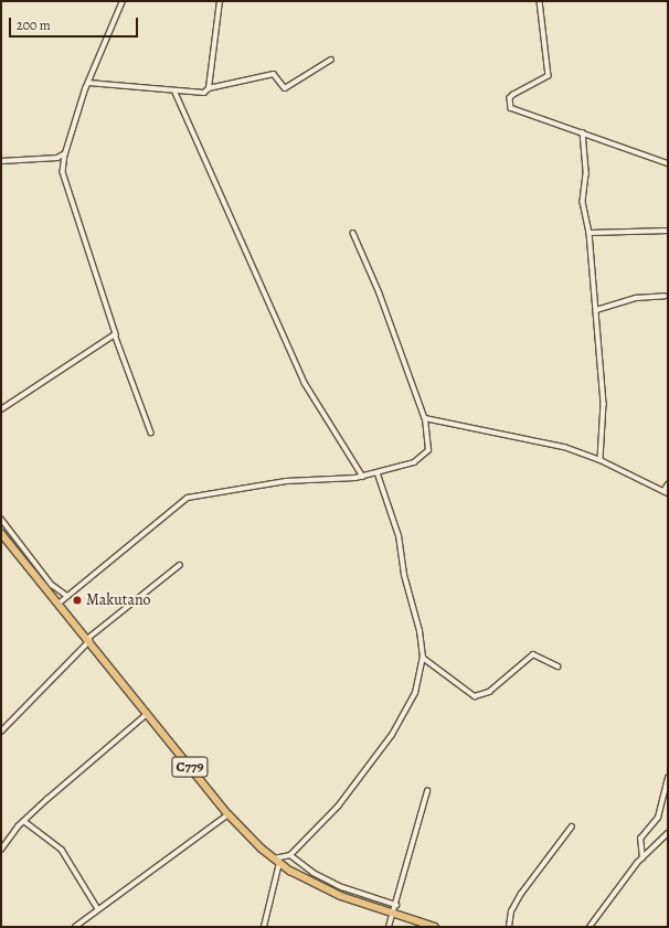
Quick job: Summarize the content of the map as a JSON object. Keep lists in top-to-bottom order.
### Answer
{
  "streets": {
    "main road": ["C779"]
  },
  "places": ["Makutano"],
  "scale_bar": "200 m"
}
